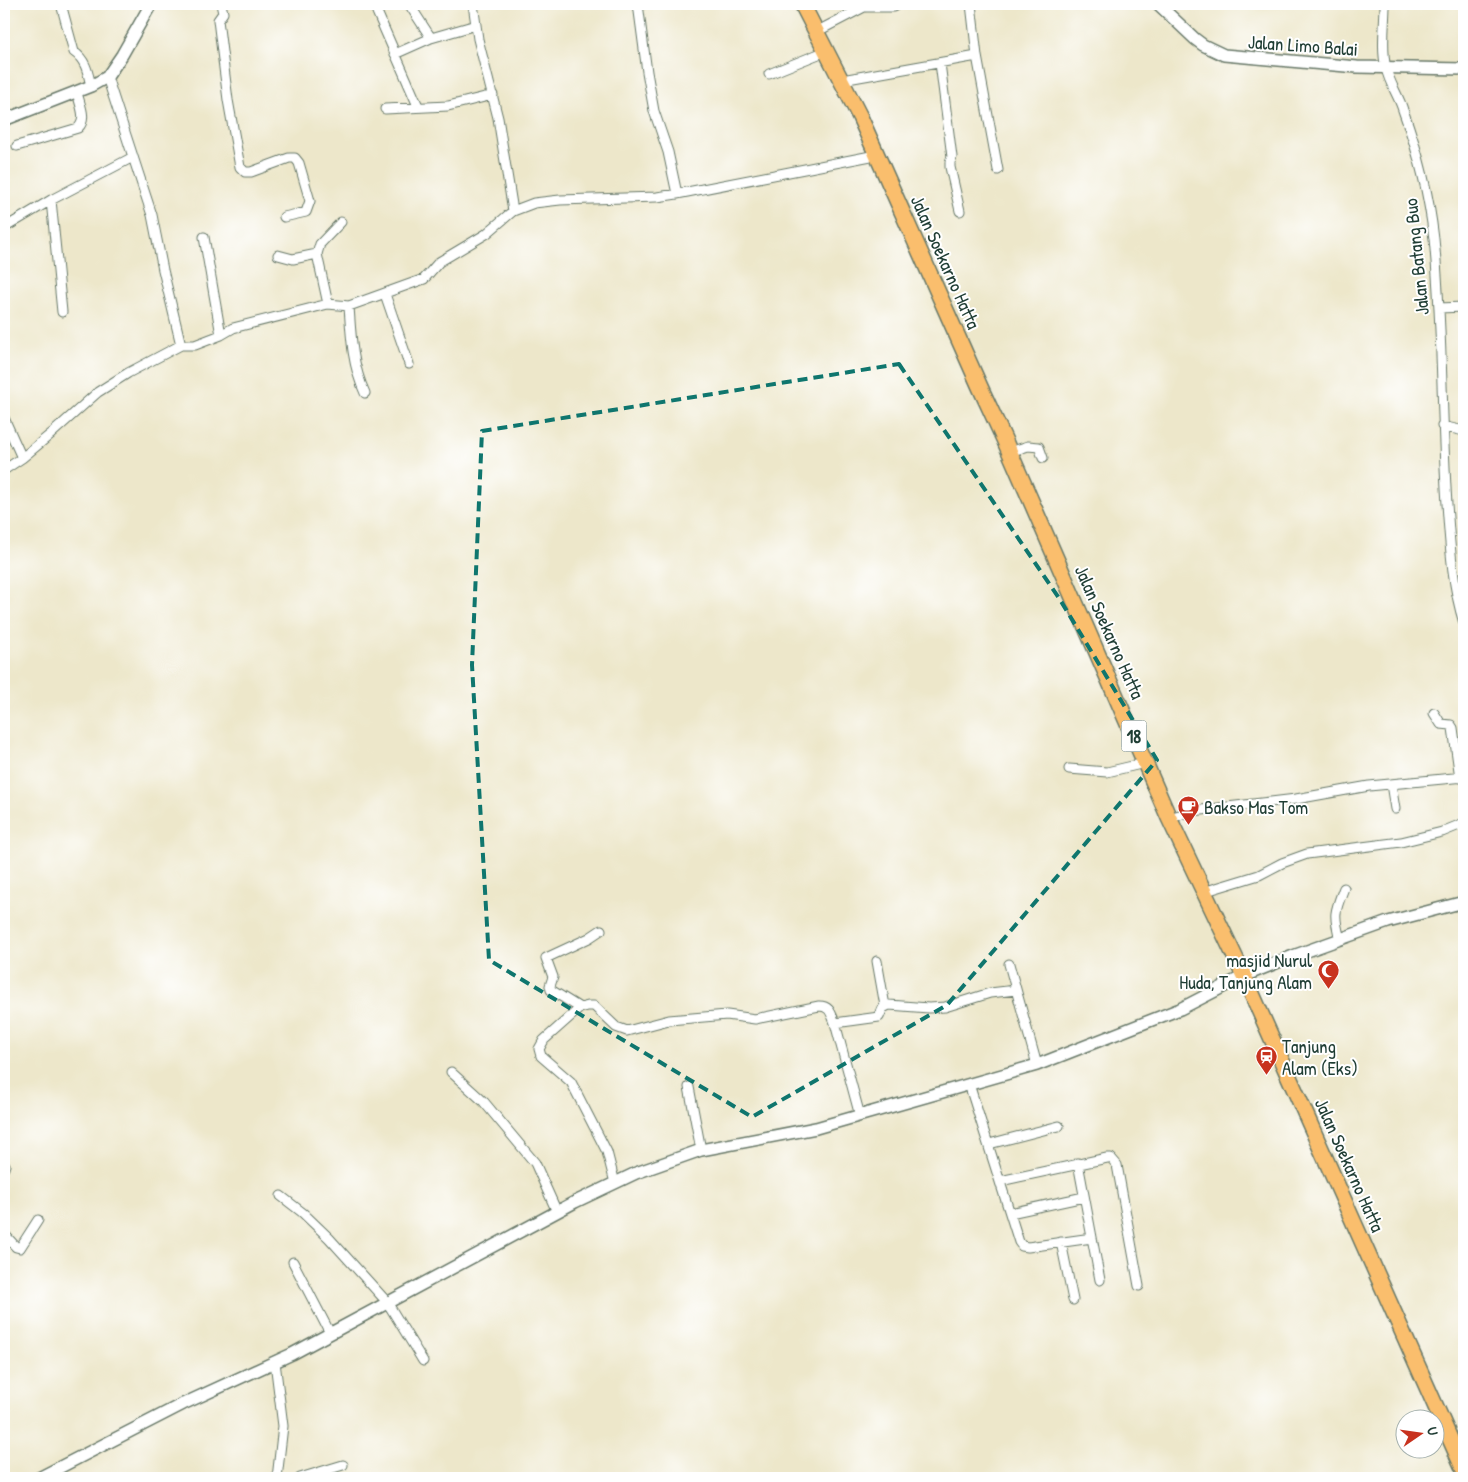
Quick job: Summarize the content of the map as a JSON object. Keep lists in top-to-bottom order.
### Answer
{
  "streets": {
    "highway": ["Jalan Soekarno Hatta", "18"],
    "street": ["Jalan Limo Balai", "Jalan Batang Buo"]
  },
  "crossings": [
    ["Jalan Limo Balai", "Jalan Batang Buo"]
  ],
  "places": {
    "cafe": ["Bakso Mas Tom"],
    "mosque": ["masjid Nurul Huda, Tanjung Alam"],
    "station": ["Tanjung Alam (Eks)"]
  },
  "north": "right"
}
